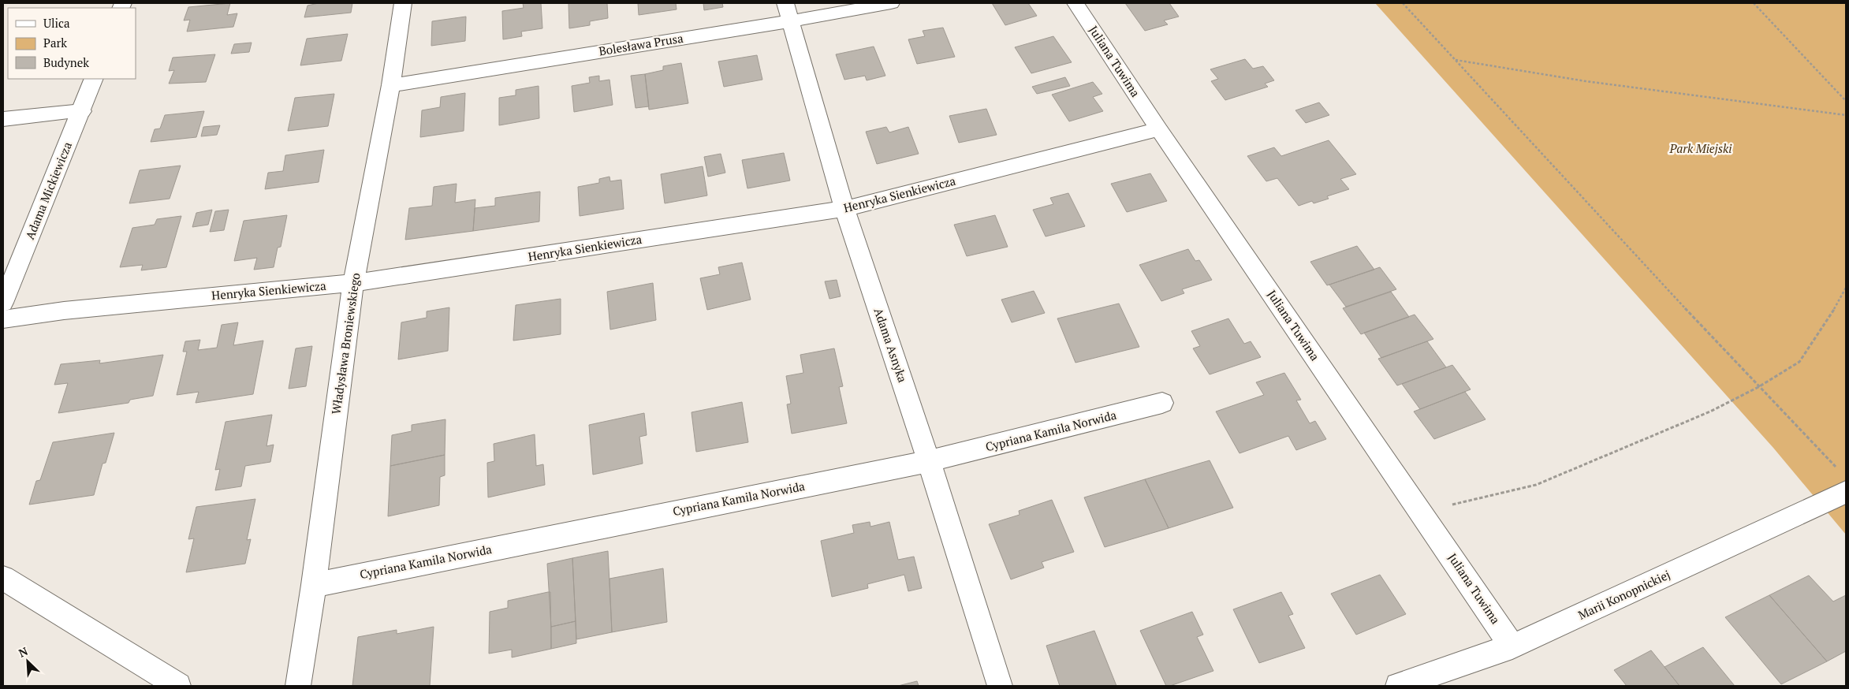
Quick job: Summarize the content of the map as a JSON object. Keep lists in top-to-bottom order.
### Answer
{
  "streets": {
    "street": [
      "Bolesława Prusa",
      "Juliana Tuwima",
      "Adama Mickiewicza",
      "Henryka Sienkiewicza",
      "Władysława Broniewskiego",
      "Adama Asnyka",
      "Cypriana Kamila Norwida",
      "Marii Konopnickiej"
    ]
  },
  "crossings": [
    ["Bolesława Prusa", "Władysława Broniewskiego"],
    ["Bolesława Prusa", "Adama Asnyka"],
    ["Juliana Tuwima", "Henryka Sienkiewicza"],
    ["Juliana Tuwima", "Marii Konopnickiej"],
    ["Henryka Sienkiewicza", "Władysława Broniewskiego"],
    ["Henryka Sienkiewicza", "Adama Asnyka"],
    ["Władysława Broniewskiego", "Cypriana Kamila Norwida"],
    ["Adama Asnyka", "Cypriana Kamila Norwida"]
  ],
  "parks": ["Park Miejski"],
  "legend": ["Ulica", "Park", "Budynek"],
  "north": "top left"
}
